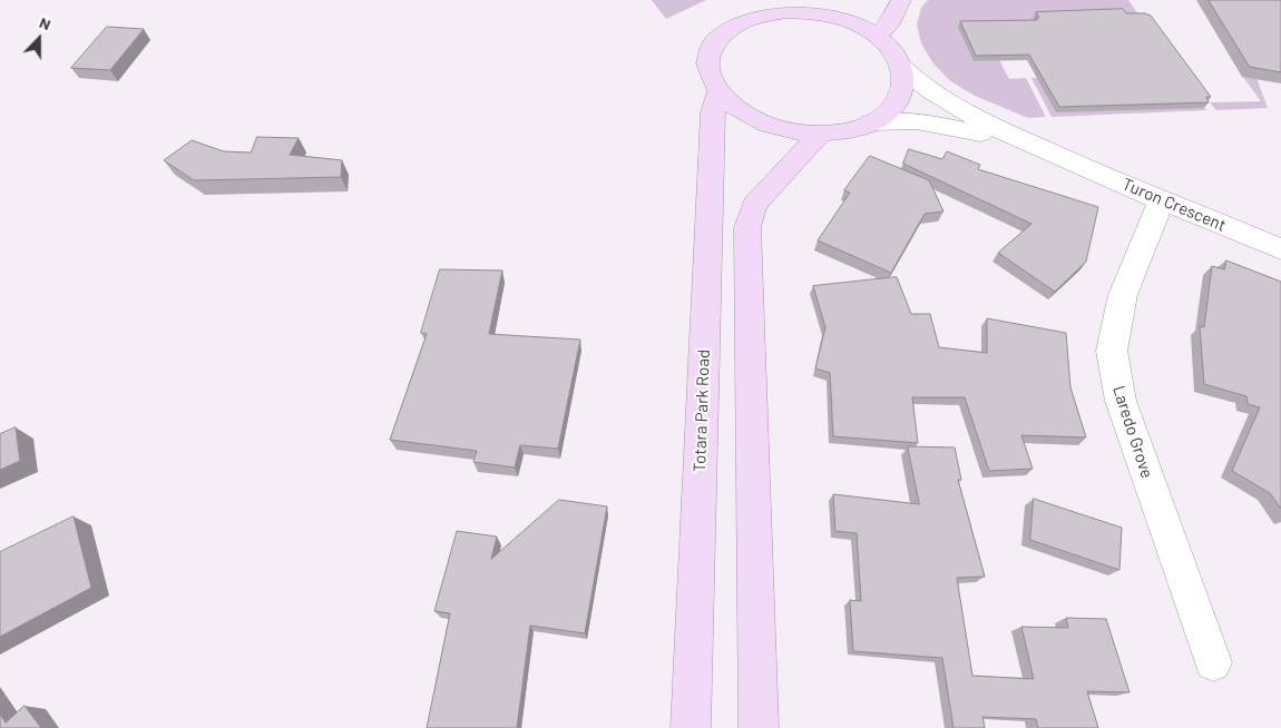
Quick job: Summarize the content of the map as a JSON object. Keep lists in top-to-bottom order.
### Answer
{
  "streets": {
    "street": ["Turon Crescent", "Totara Park Road", "Laredo Grove"]
  },
  "crossings": [
    ["Turon Crescent", "Totara Park Road"],
    ["Turon Crescent", "Laredo Grove"]
  ],
  "north": "top"
}
